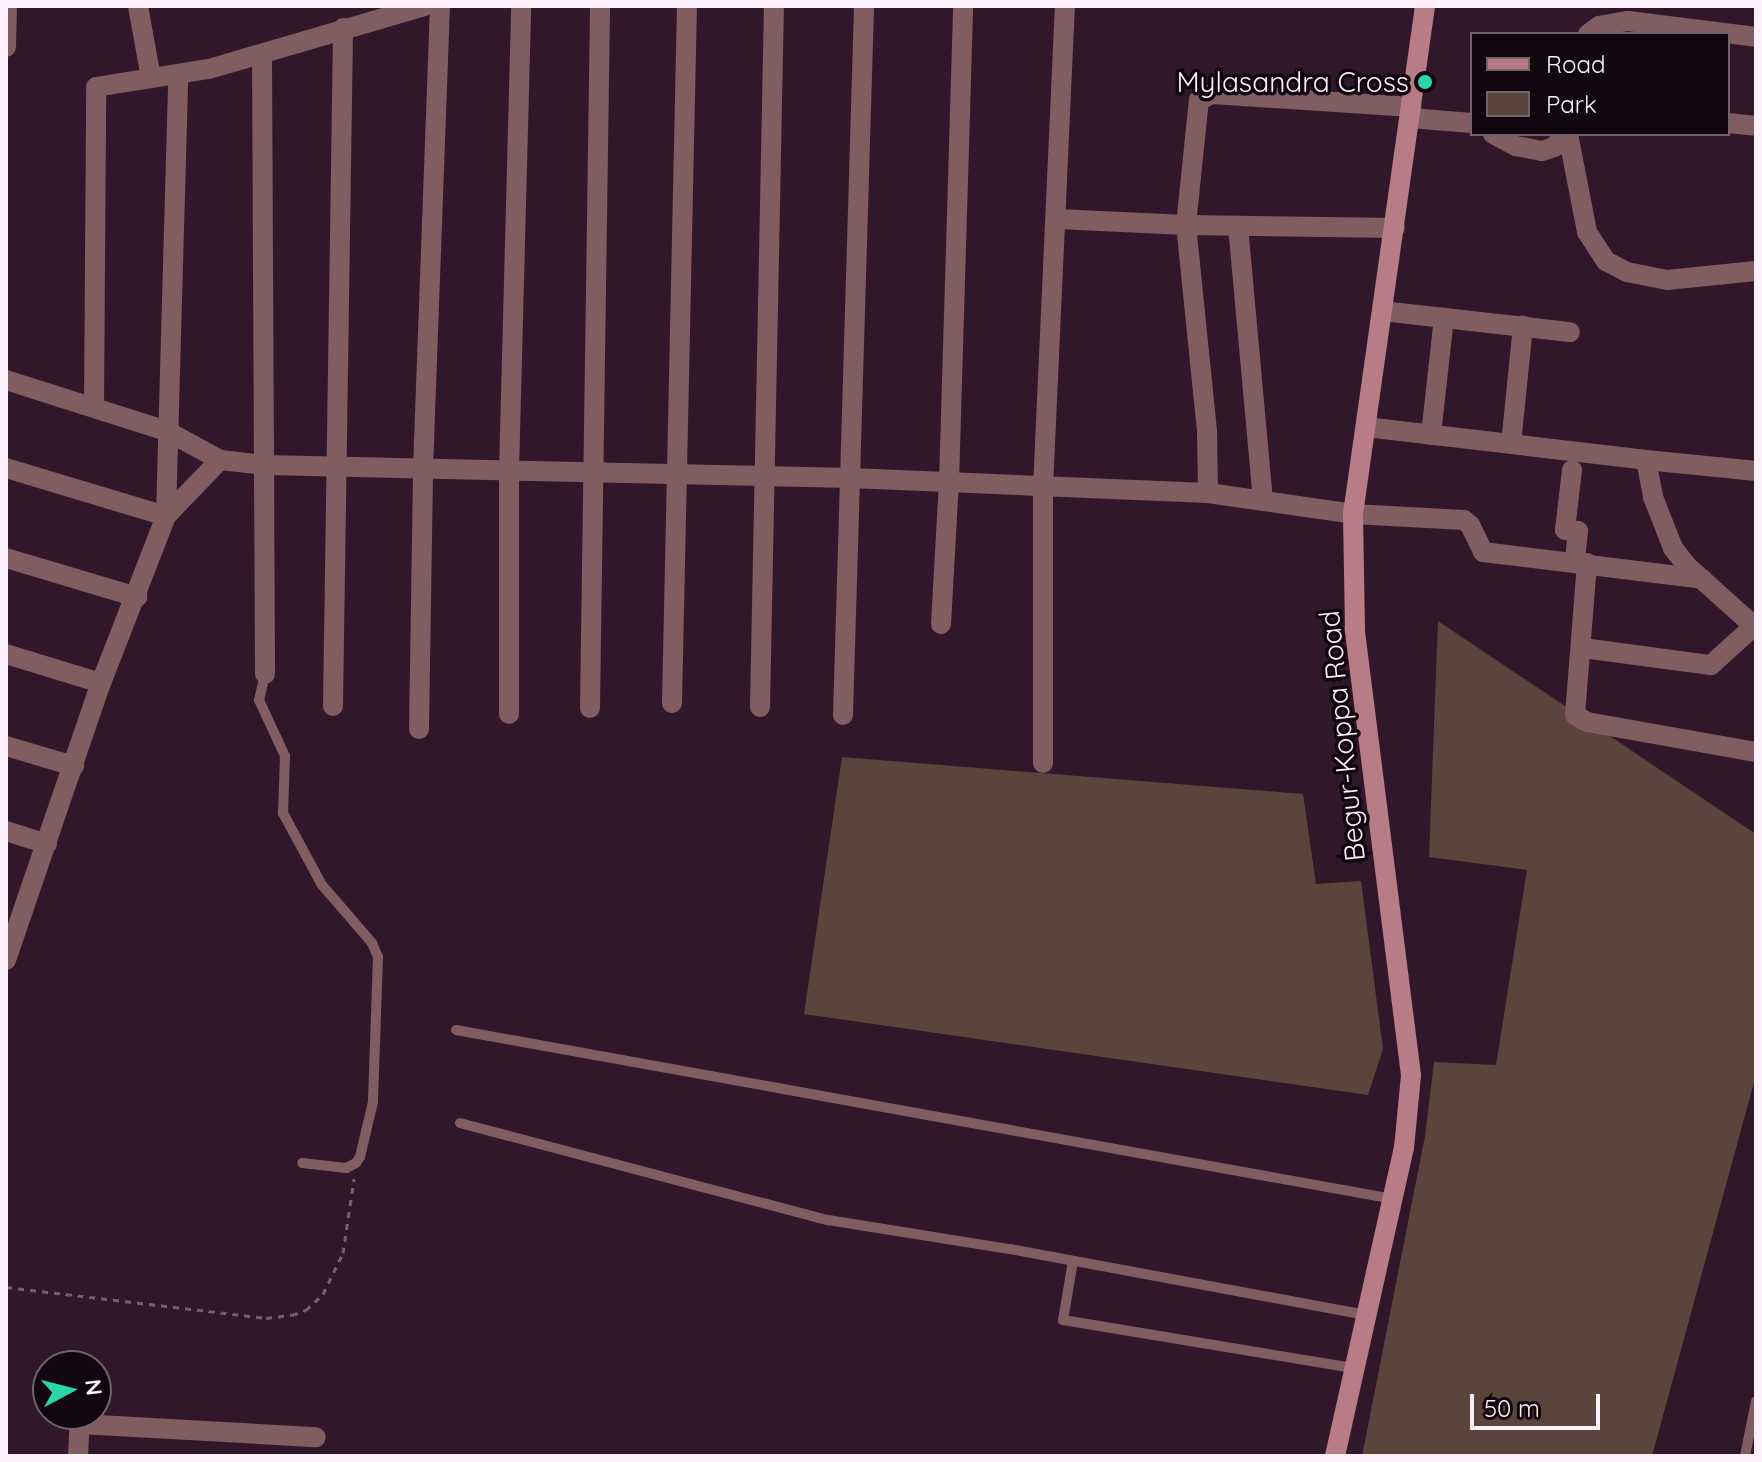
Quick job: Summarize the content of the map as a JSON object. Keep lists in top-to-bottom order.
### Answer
{
  "streets": {
    "main road": ["Begur-Koppa Road"]
  },
  "places": ["Mylasandra Cross"],
  "legend": ["Road", "Park"],
  "scale_bar": "50 m",
  "north": "right"
}
